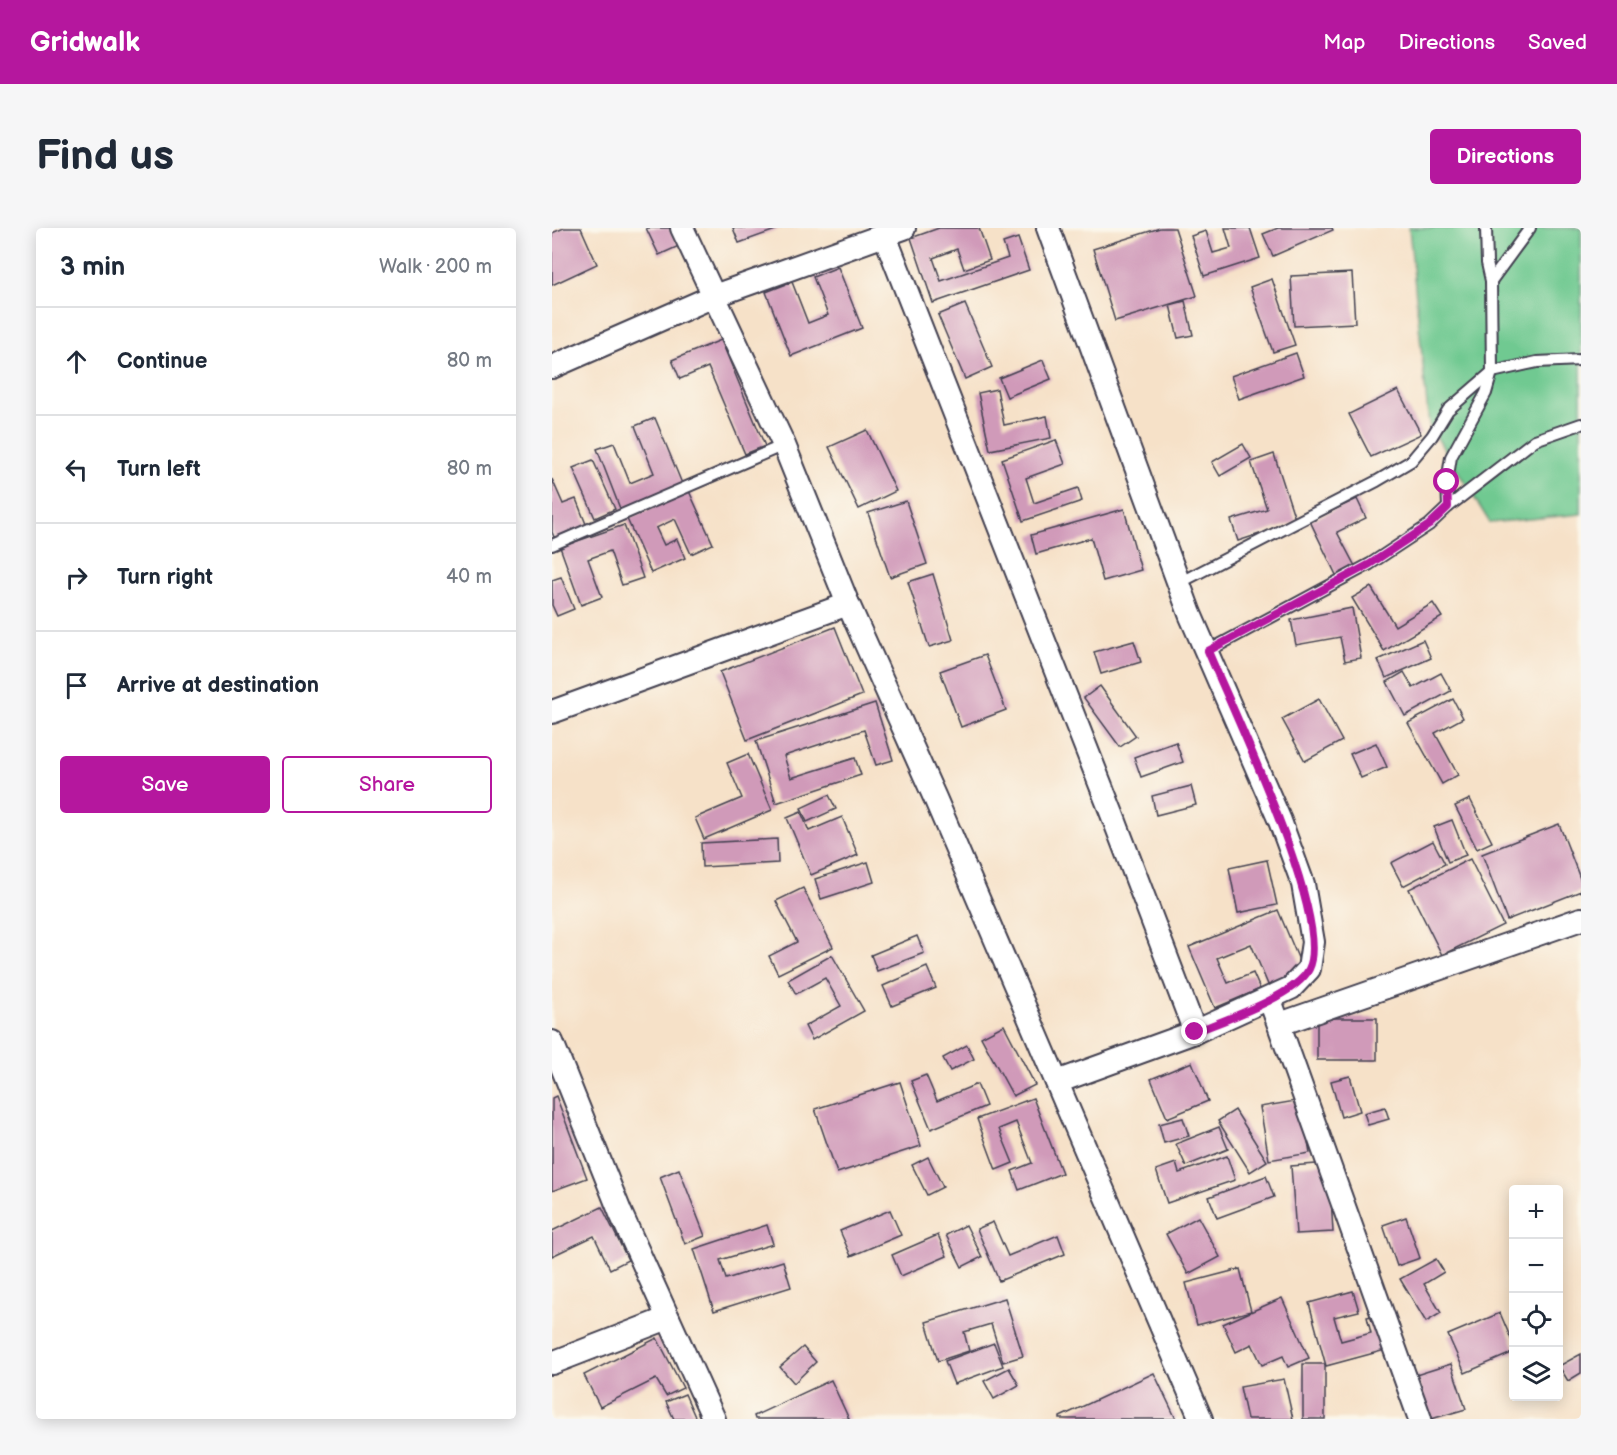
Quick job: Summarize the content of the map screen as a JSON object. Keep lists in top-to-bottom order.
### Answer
{
  "page": {
    "header": "Gridwalk",
    "nav": ["Map", "Directions", "Saved"],
    "buttons": [
      "Directions",
      ["Save", "Share"]
    ],
    "title": "Find us",
    "heading": ["3 min", "Walk · 200 m"],
    "list": [
      ["Continue", "80 m"],
      ["Turn left", "80 m"],
      ["Turn right", "40 m"],
      "Arrive at destination"
    ],
    "map_buttons": ["+", "−"]
  }
}
